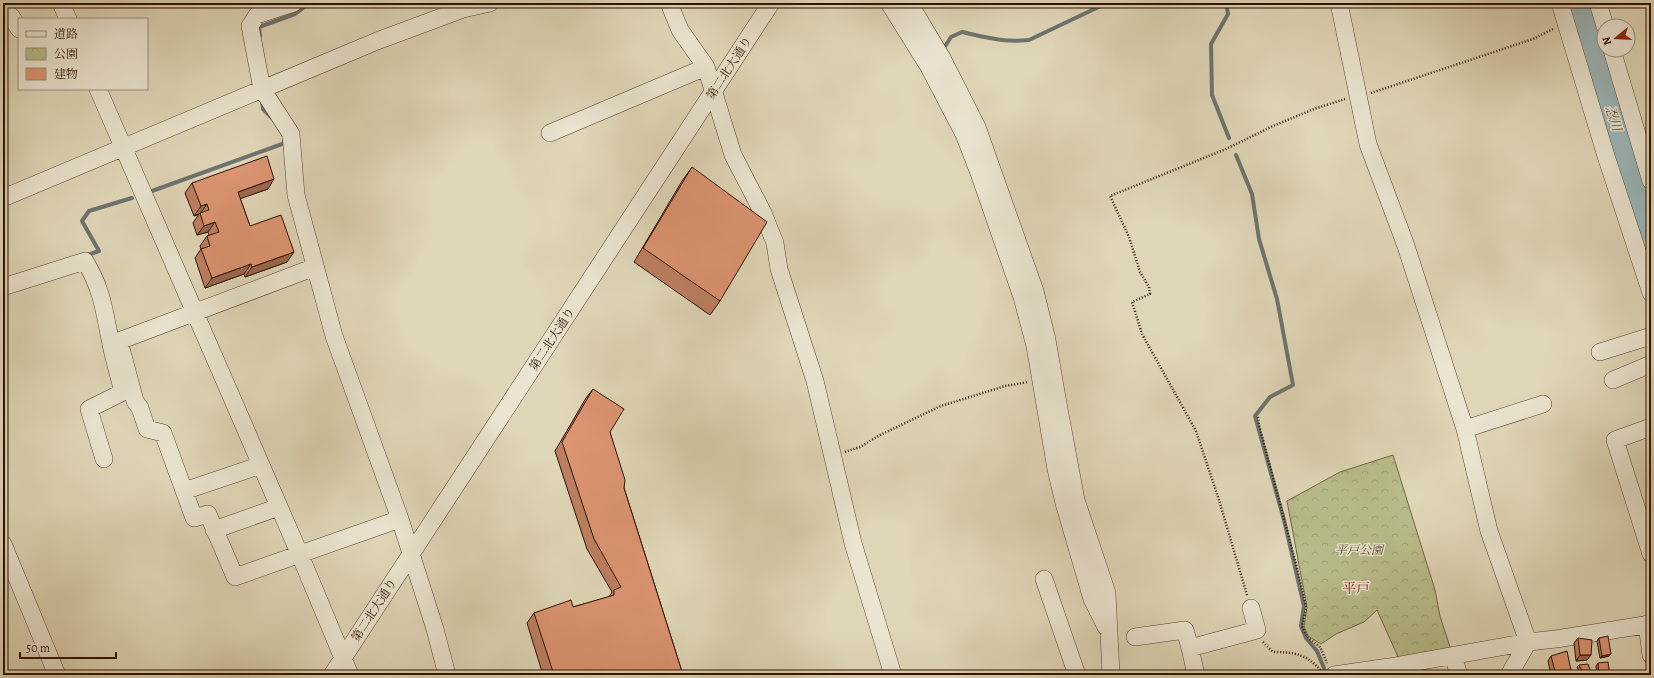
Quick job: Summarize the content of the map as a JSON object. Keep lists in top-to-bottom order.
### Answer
{
  "streets": {
    "street": ["第二北大通り"]
  },
  "districts": ["平戸"],
  "water": ["忍川"],
  "parks": ["平戸公園"],
  "legend": ["道路", "公園", "建物"],
  "scale_bar": "50 m",
  "north": "left"
}
